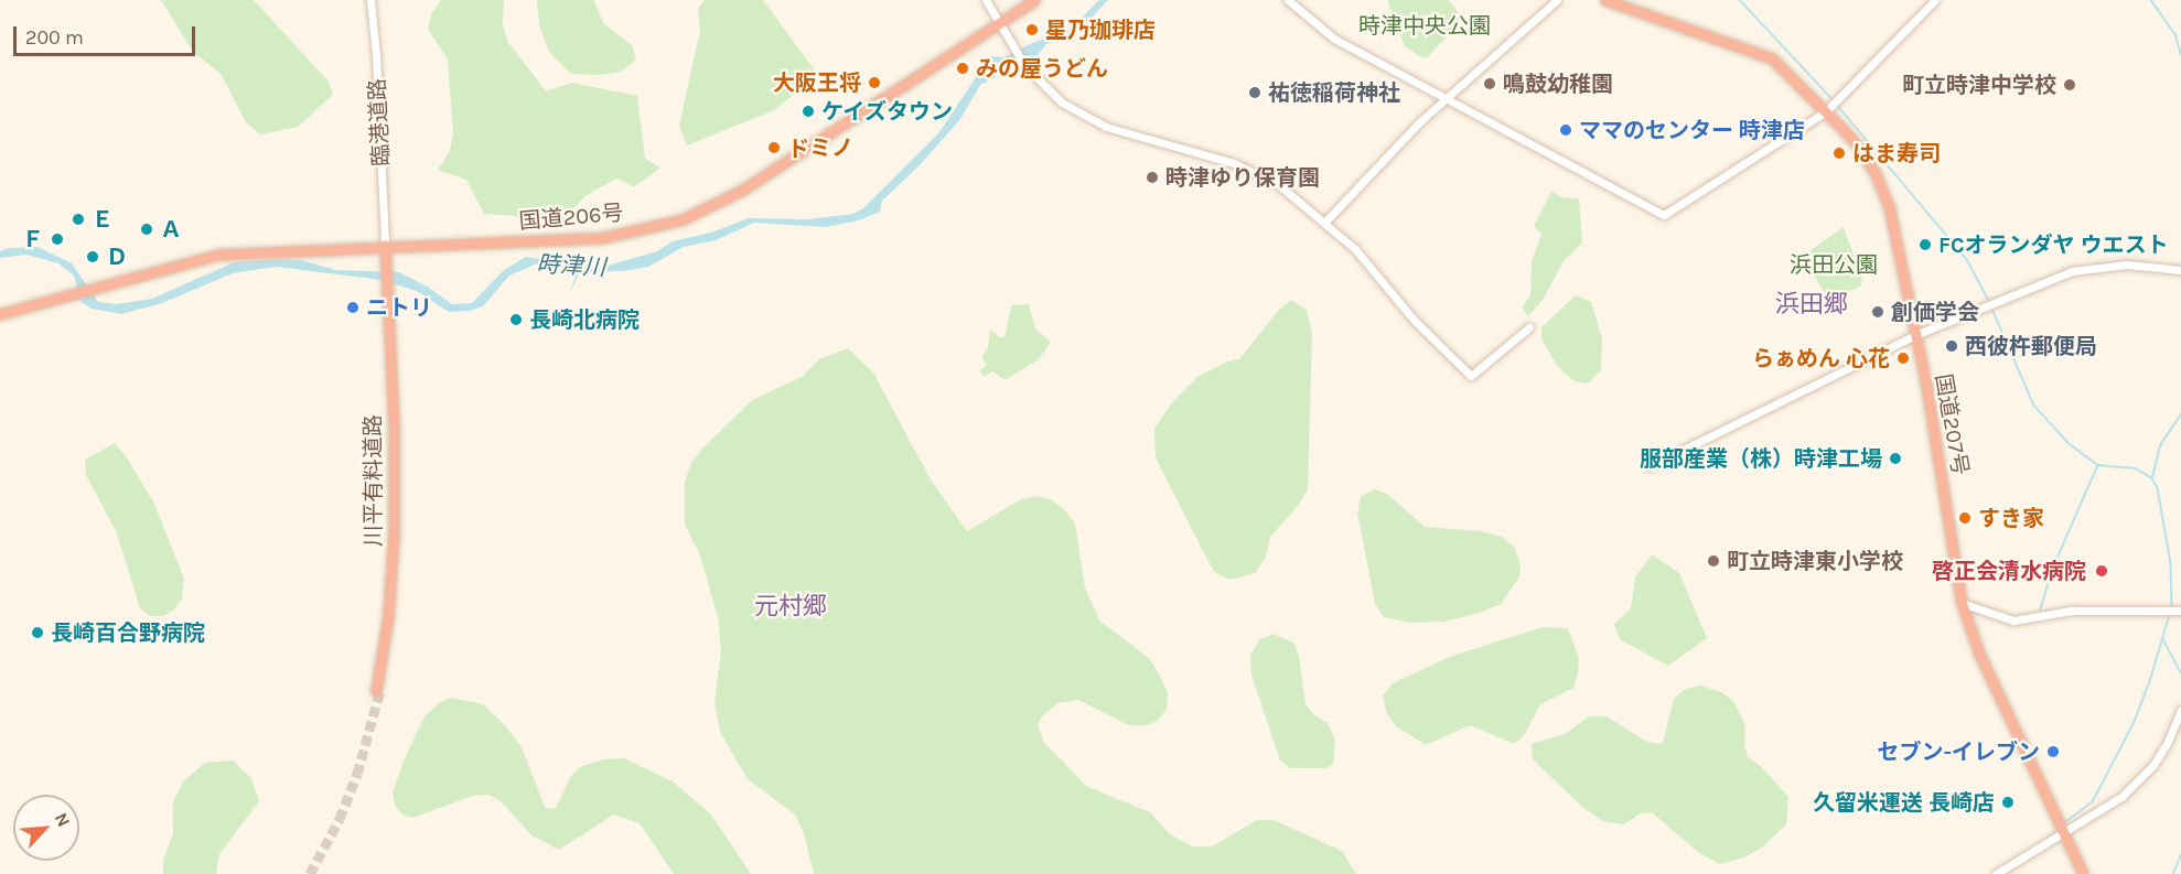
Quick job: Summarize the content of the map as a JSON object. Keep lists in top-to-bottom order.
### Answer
{
  "streets": {
    "highway": ["国道206号", "国道207号", "川平有料道路"],
    "street": ["臨港道路"]
  },
  "crossings": [
    ["臨港道路", "国道206号"],
    ["臨港道路", "川平有料道路"],
    ["国道206号", "川平有料道路"]
  ],
  "districts": ["浜田郷", "元村郷"],
  "water": ["時津川"],
  "parks": ["時津中央公園", "浜田公園"],
  "places": [
    "星乃珈琲店",
    "みの屋うどん",
    "大阪王将",
    "鳴鼓幼稚園",
    "町立時津中学校",
    "祐徳稲荷神社",
    "ケイズタウン",
    "ママのセンター 時津店",
    "ドミノ",
    "はま寿司",
    "時津ゆり保育園",
    "Ｅ",
    "Ａ",
    "Ｆ",
    "FCオランダヤ ウエスト",
    "Ｄ",
    "ニトリ",
    "創価学会",
    "長崎北病院",
    "西彼杵郵便局",
    "らぁめん 心花",
    "服部産業（株）時津工場",
    "すき家",
    "町立時津東小学校",
    "啓正会清水病院",
    "長崎百合野病院",
    "セブン-イレブン",
    "久留米運送 長崎店"
  ],
  "scale_bar": "200 m",
  "north": "top right"
}
